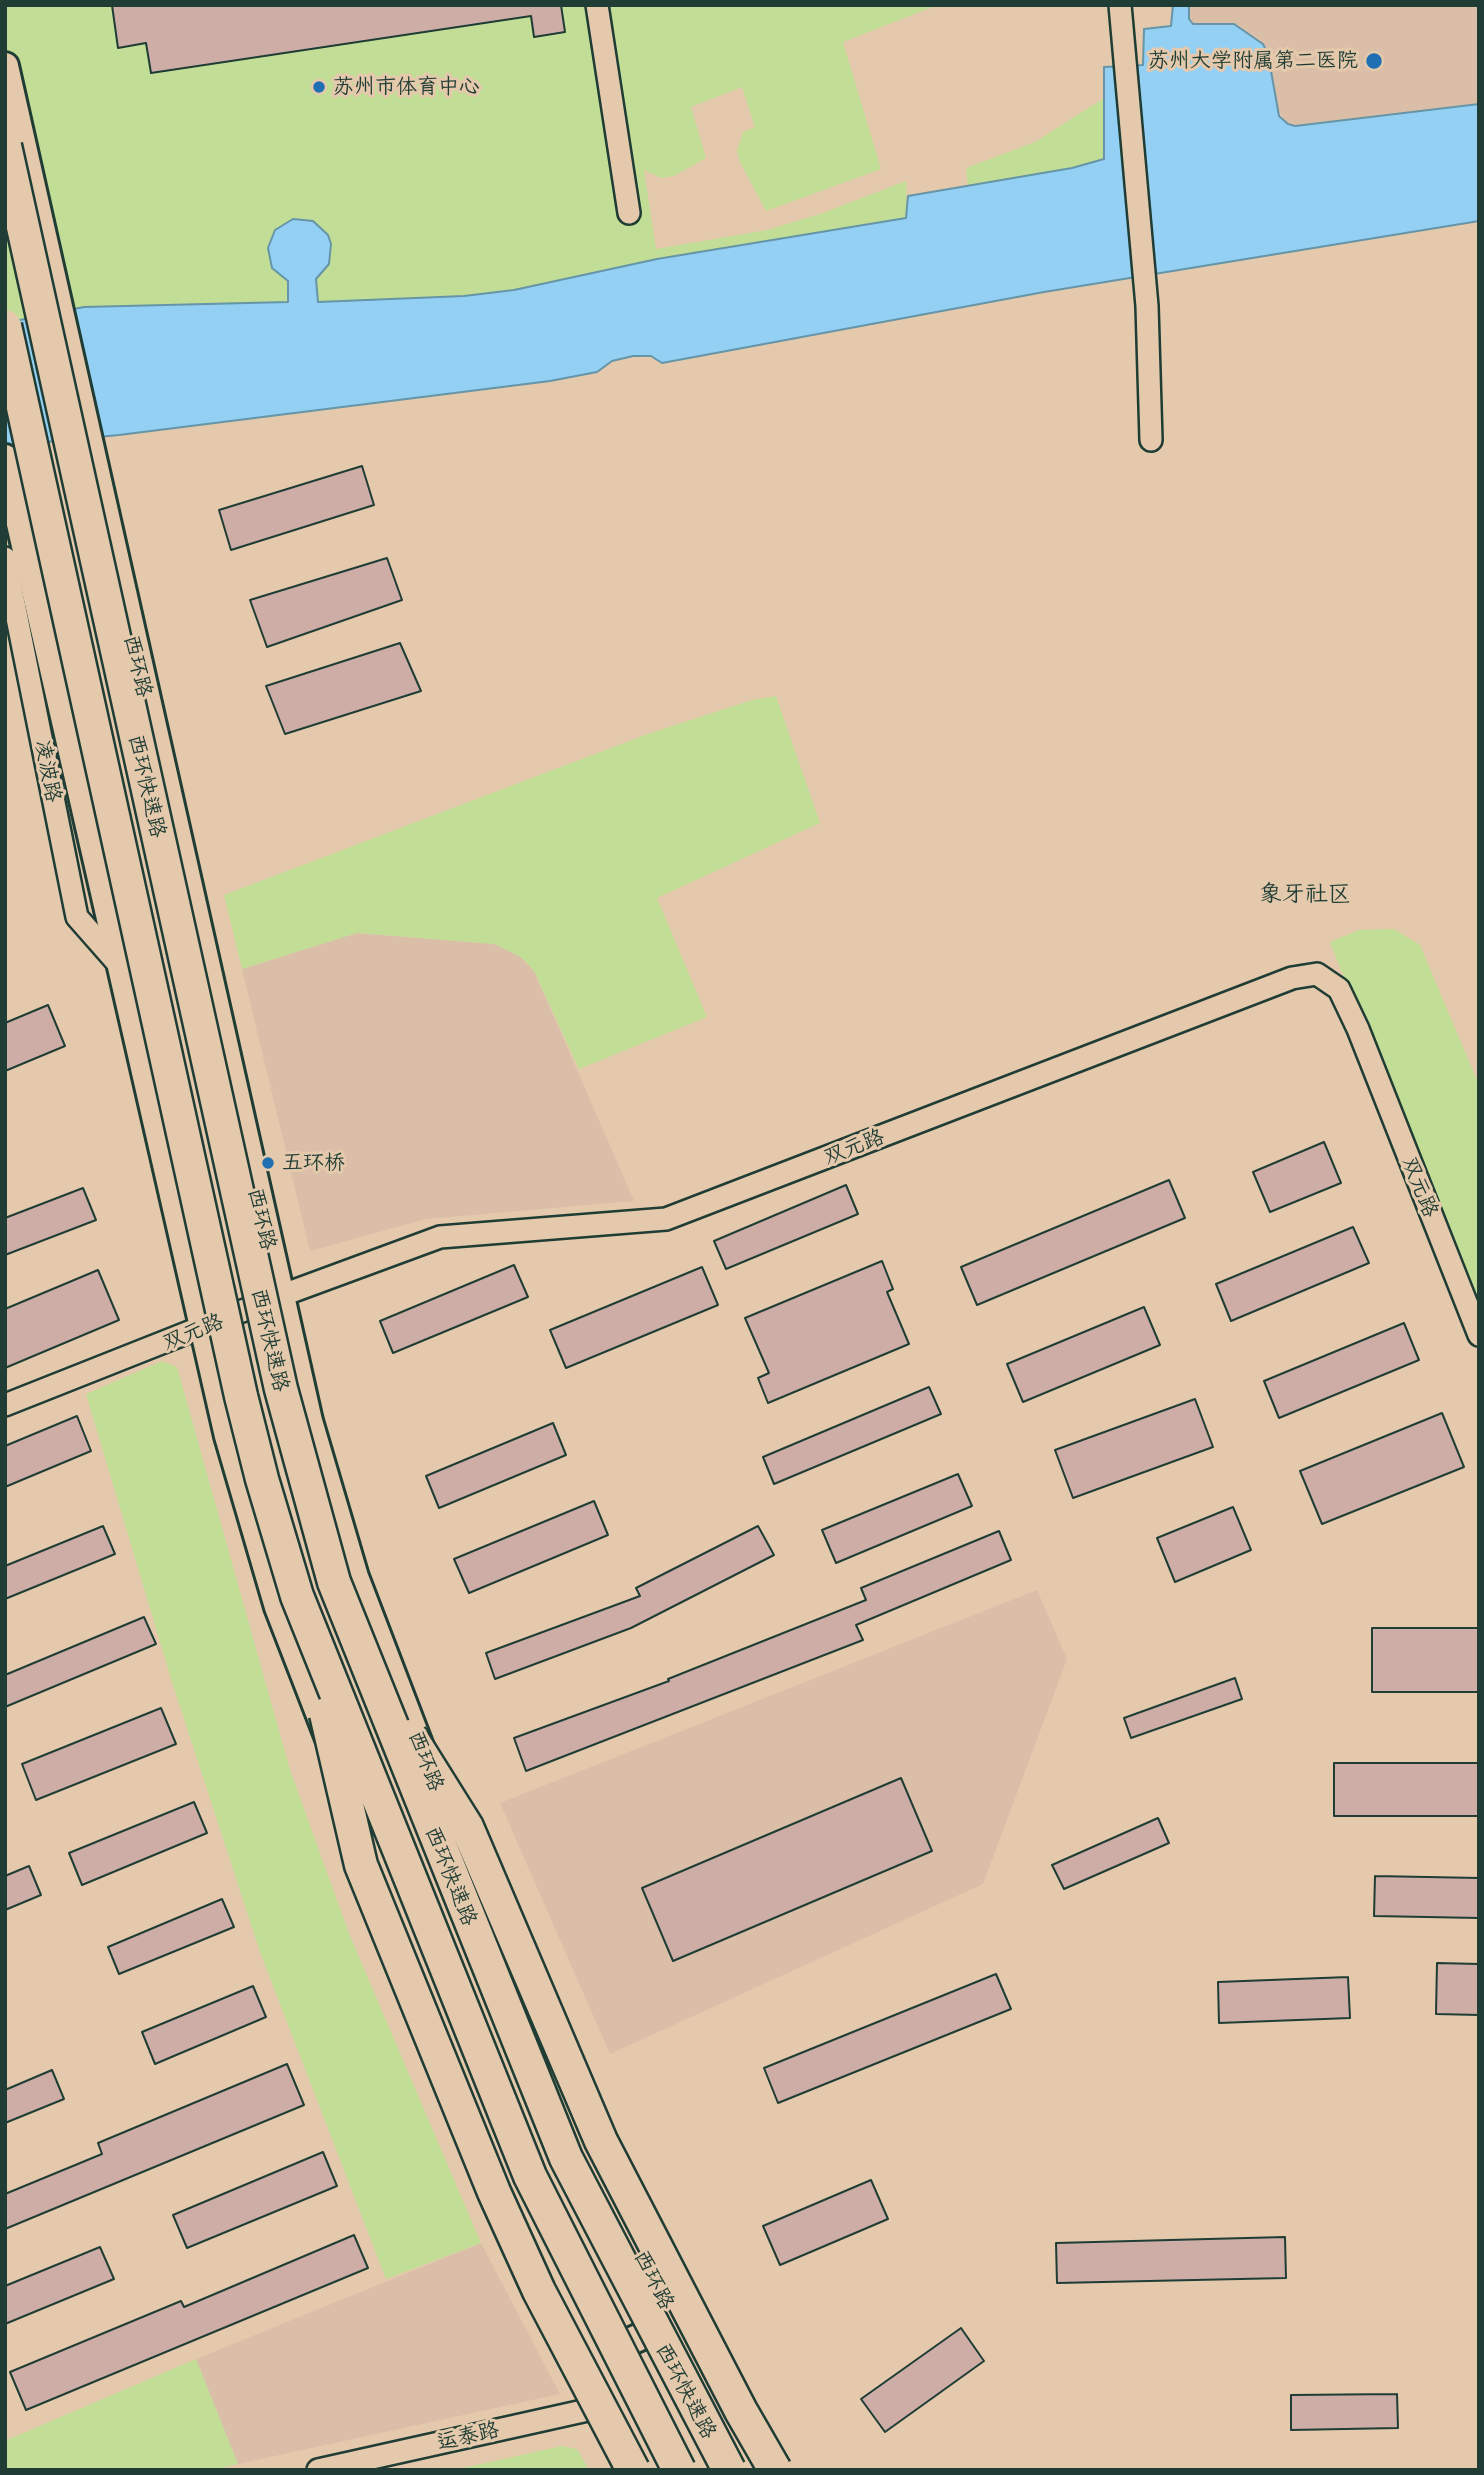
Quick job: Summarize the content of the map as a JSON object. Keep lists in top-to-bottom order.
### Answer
{
  "streets": {
    "highway": ["西环快速路"],
    "main road": ["西环路"],
    "street": ["凌波路", "双元路", "运泰路"]
  },
  "crossings": [
    ["西环路", "双元路"]
  ],
  "districts": ["象牙社区"],
  "places": ["苏州大学附属第二医院", "苏州市体育中心", "五环桥"]
}
